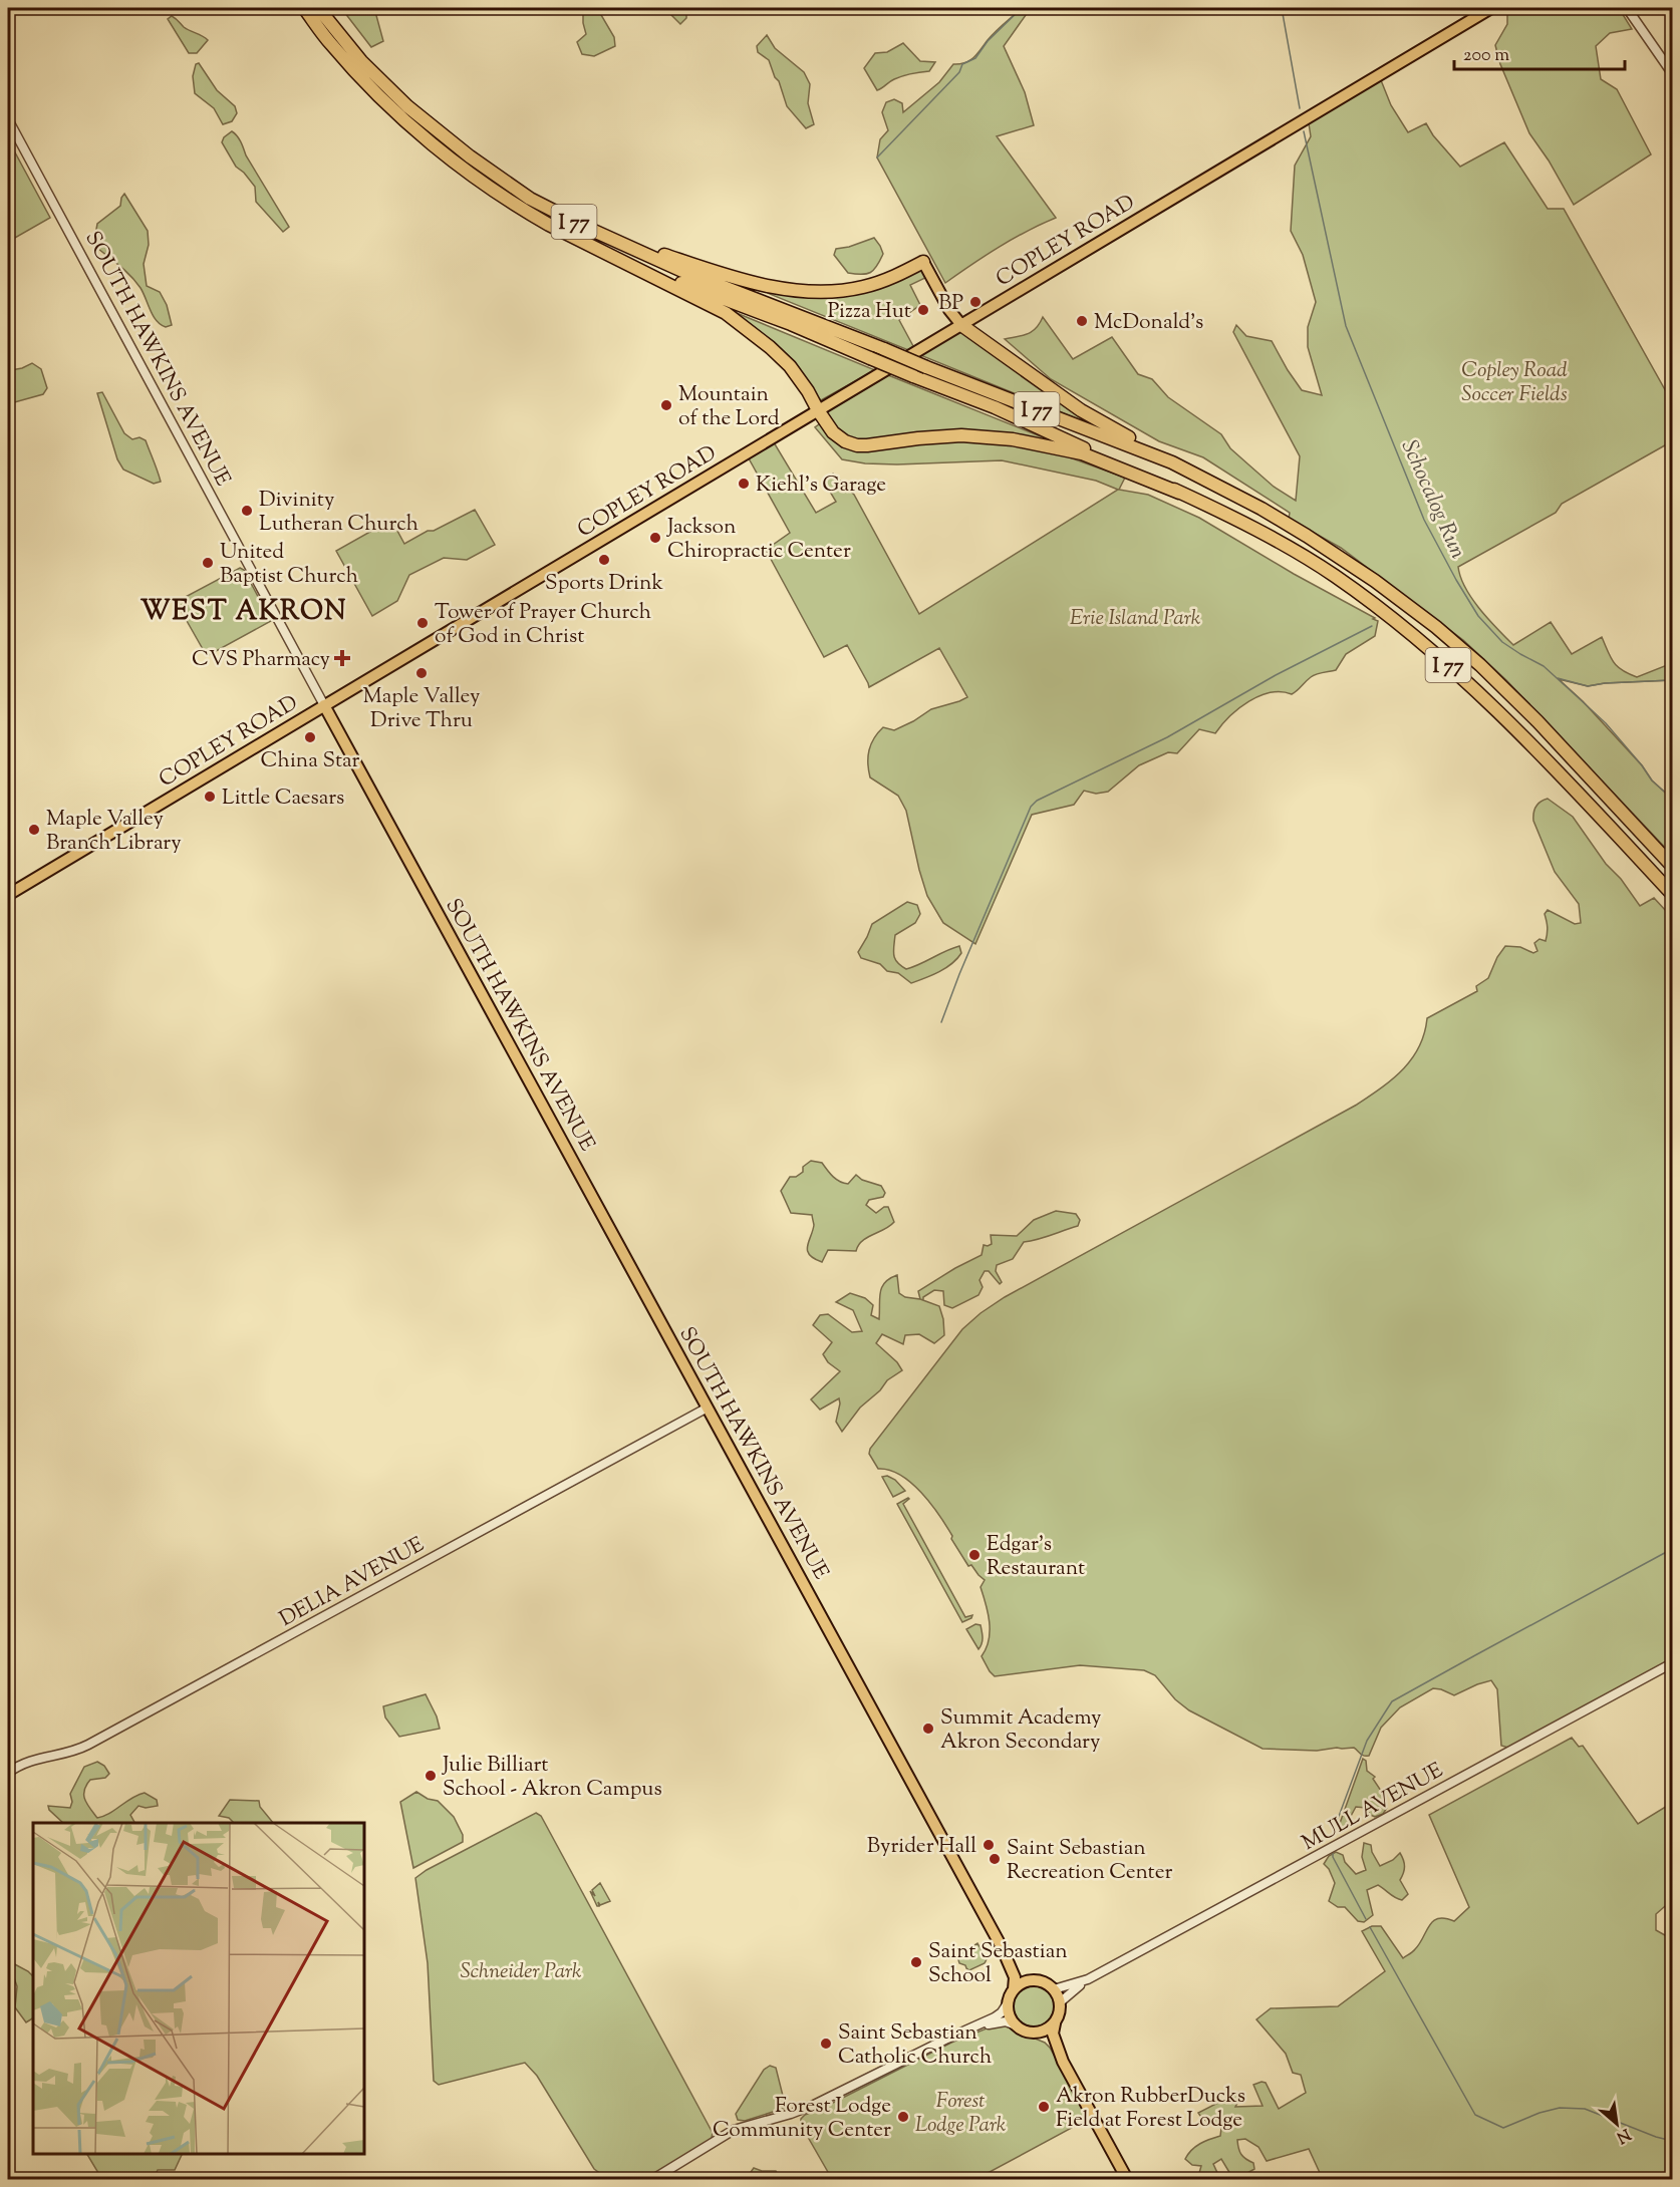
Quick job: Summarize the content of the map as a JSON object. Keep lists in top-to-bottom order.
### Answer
{
  "streets": {
    "highway": ["I 77"],
    "main road": ["COPLEY ROAD", "SOUTH HAWKINS AVENUE"],
    "street": ["DELIA AVENUE", "MULL AVENUE"]
  },
  "crossings": [
    ["COPLEY ROAD", "SOUTH HAWKINS AVENUE"],
    ["SOUTH HAWKINS AVENUE", "DELIA AVENUE"],
    ["SOUTH HAWKINS AVENUE", "MULL AVENUE"]
  ],
  "districts": ["WEST AKRON"],
  "water": ["Schocalog Run"],
  "parks": [
    "Copley Road Soccer Fields",
    "Erie Island Park",
    "Schneider Park",
    "Forest Lodge Park"
  ],
  "places": {
    "other": [
      "BP",
      "Pizza Hut",
      "McDonald's",
      "Mountain of the Lord",
      "Kiehl's Garage",
      "Divinity Lutheran Church",
      "Jackson Chiropractic Center",
      "Sports Drink",
      "United Baptist Church",
      "Tower of Prayer Church of God in Christ",
      "Maple Valley Drive Thru",
      "China Star",
      "Little Caesars",
      "Maple Valley Branch Library",
      "Edgar's Restaurant",
      "Summit Academy Akron Secondary",
      "Julie Billiart School - Akron Campus",
      "Byrider Hall",
      "Saint Sebastian Recreation Center",
      "Saint Sebastian School",
      "Saint Sebastian Catholic Church",
      "Akron RubberDucks Field at Forest Lodge",
      "Forest Lodge Community Center"
    ],
    "health": ["CVS Pharmacy"]
  },
  "scale_bar": "200 m",
  "north": "bottom right"
}
